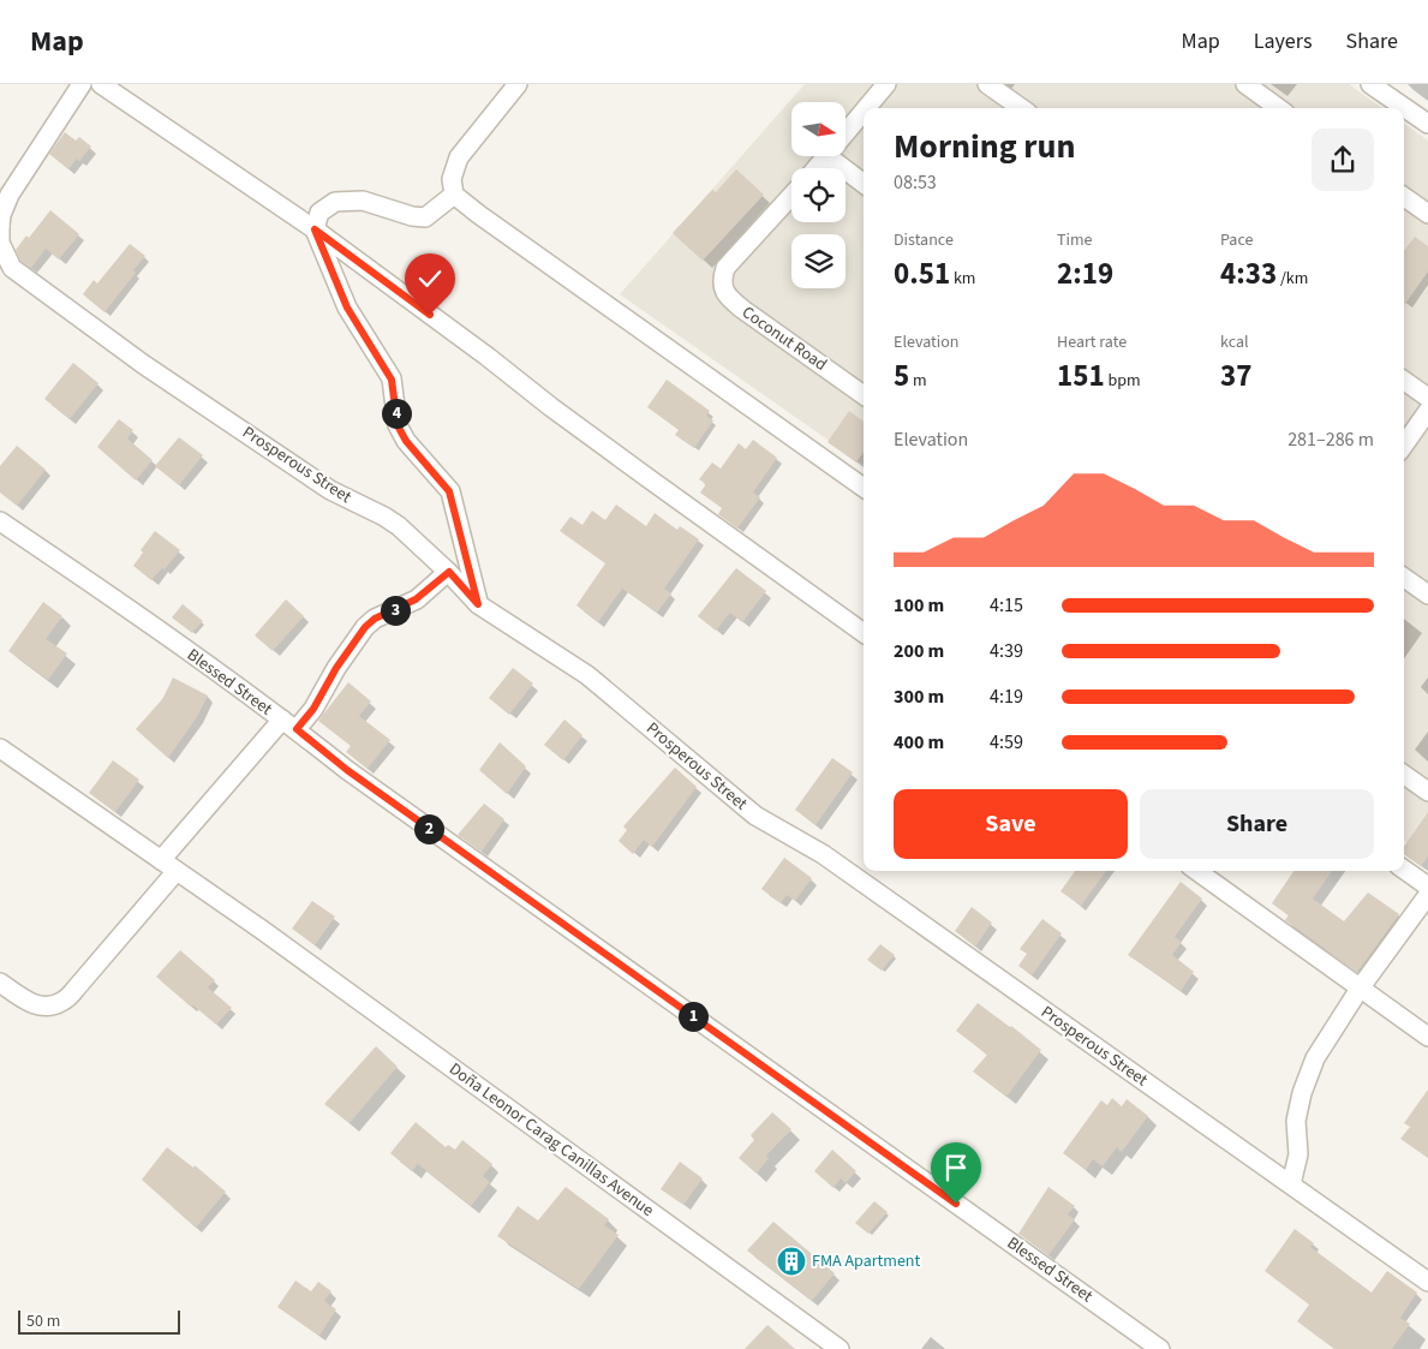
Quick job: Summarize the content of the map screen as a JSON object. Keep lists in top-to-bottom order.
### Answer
{
  "streets": {
    "street": [
      "Coconut Road",
      "Prosperous Street",
      "Blessed Street",
      "Doña Leonor Carag Canillas Avenue"
    ]
  },
  "places": {
    "building": ["FMA Apartment"]
  },
  "scale_bar": "50 m",
  "north": "right",
  "page": {
    "header": "Map",
    "nav": ["Map", "Layers", "Share"],
    "heading": ["Morning run", "08:53"],
    "stats": [
      ["Distance", "0.51 km"],
      ["Time", "2:19"],
      ["Pace", "4:33 /km"],
      ["Elevation", "5 m"],
      ["Heart rate", "151 bpm"],
      ["kcal", "37"]
    ],
    "pins": [
      "4",
      "3",
      "2",
      "1"
    ],
    "chart": ["Elevation", "281–286 m"],
    "list": [
      {
        "name": "100 m",
        "note": "4:15"
      },
      {
        "name": "200 m",
        "note": "4:39"
      },
      {
        "name": "300 m",
        "note": "4:19"
      },
      {
        "name": "400 m",
        "note": "4:59"
      }
    ],
    "buttons": ["Save", "Share"],
    "scale": "50 m"
  }
}
